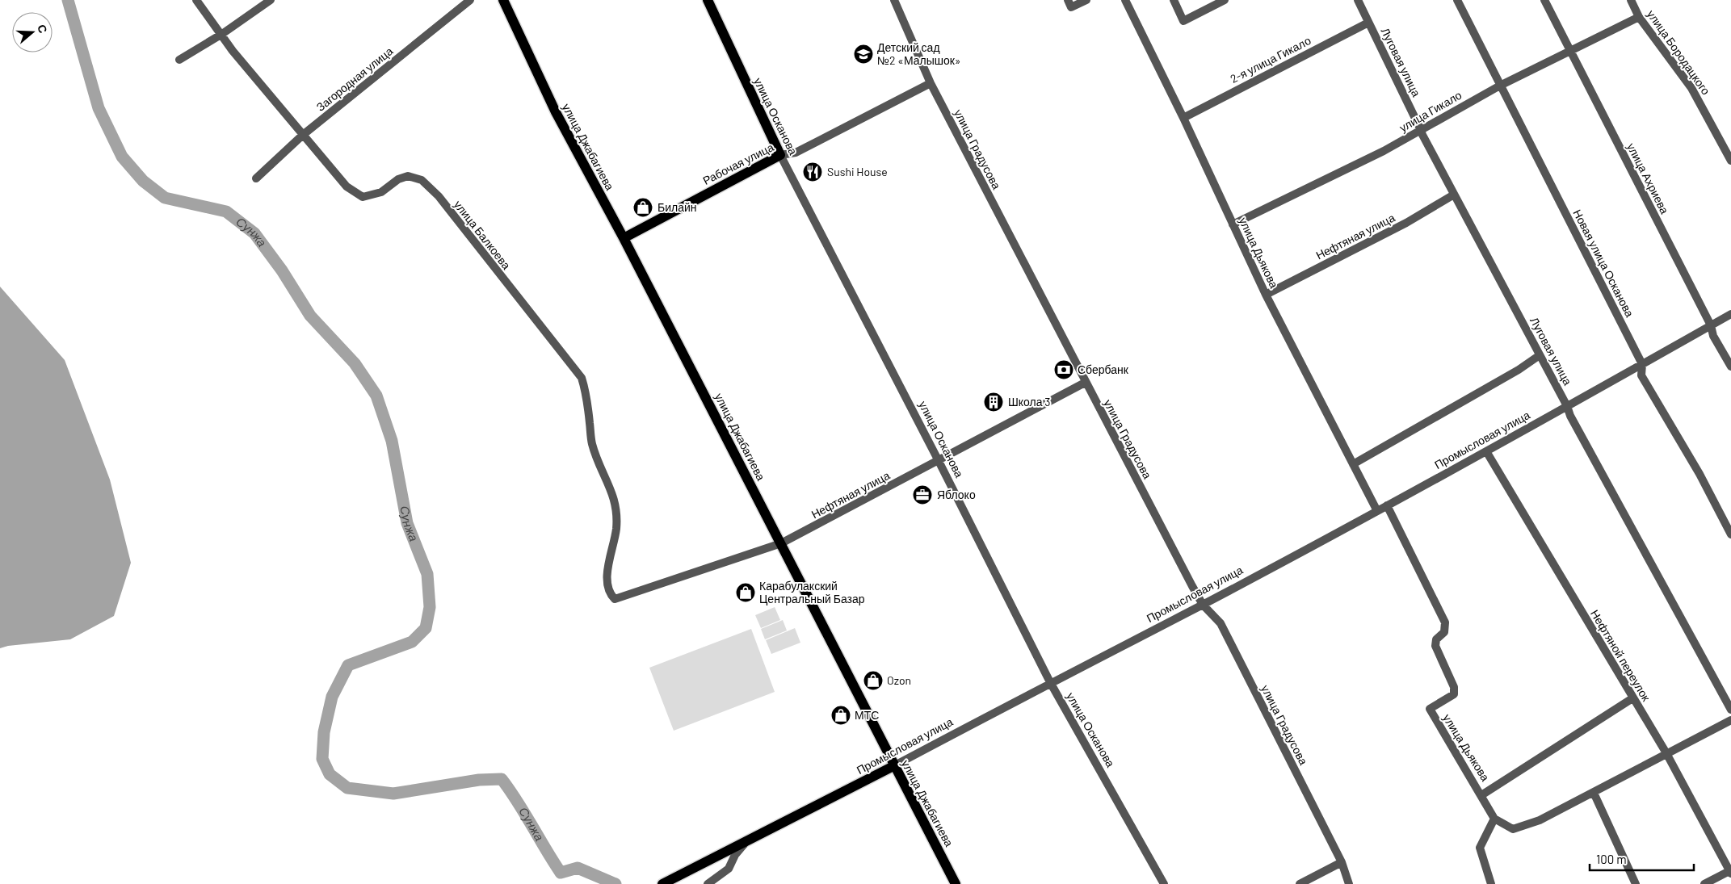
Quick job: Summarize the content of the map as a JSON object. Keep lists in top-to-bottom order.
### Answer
{
  "streets": {
    "main road": [
      "улица Осканова",
      "улица Джабагиева",
      "Рабочая улица",
      "Промысловая улица"
    ],
    "street": [
      "улица Бородацкого",
      "2-я улица Гикало",
      "Луговая улица",
      "Загородная улица",
      "улица Гикало",
      "улица Градусова",
      "улица Ахриева",
      "улица Балкоева",
      "Нефтяная улица",
      "улица Дьякова",
      "Новая улица Осканова",
      "Нефтяной переулок"
    ]
  },
  "crossings": [
    ["улица Бородацкого", "улица Гикало"],
    ["2-я улица Гикало", "Луговая улица"],
    ["2-я улица Гикало", "улица Дьякова"],
    ["Луговая улица", "улица Гикало"],
    ["Луговая улица", "Нефтяная улица"],
    ["Луговая улица", "Промысловая улица"],
    ["Загородная улица", "улица Балкоева"],
    ["улица Гикало", "улица Ахриева"],
    ["улица Гикало", "улица Дьякова"],
    ["улица Гикало", "Новая улица Осканова"],
    ["улица Осканова", "Рабочая улица"],
    ["улица Осканова", "Нефтяная улица"],
    ["улица Осканова", "Промысловая улица"],
    ["улица Джабагиева", "Рабочая улица"],
    ["улица Джабагиева", "Нефтяная улица"],
    ["улица Джабагиева", "Промысловая улица"],
    ["улица Градусова", "Рабочая улица"],
    ["улица Градусова", "Нефтяная улица"],
    ["улица Градусова", "Промысловая улица"],
    ["улица Ахриева", "Промысловая улица"],
    ["улица Балкоева", "Нефтяная улица"],
    ["Нефтяная улица", "улица Дьякова"],
    ["улица Дьякова", "Промысловая улица"],
    ["Новая улица Осканова", "Промысловая улица"],
    ["Промысловая улица", "Нефтяной переулок"]
  ],
  "water": ["Сунжа"],
  "places": {
    "school or university": ["Детский сад №2 «Малышок»"],
    "restaurant": ["Sushi House"],
    "shop": [
      "Билайн",
      "Карабулакский Центральный Базар",
      "Ozon",
      "МТС"
    ],
    "bank": ["Сбербанк"],
    "building": ["Школа 3"],
    "office": ["Яблоко"]
  },
  "scale_bar": "100 m",
  "north": "right"
}
